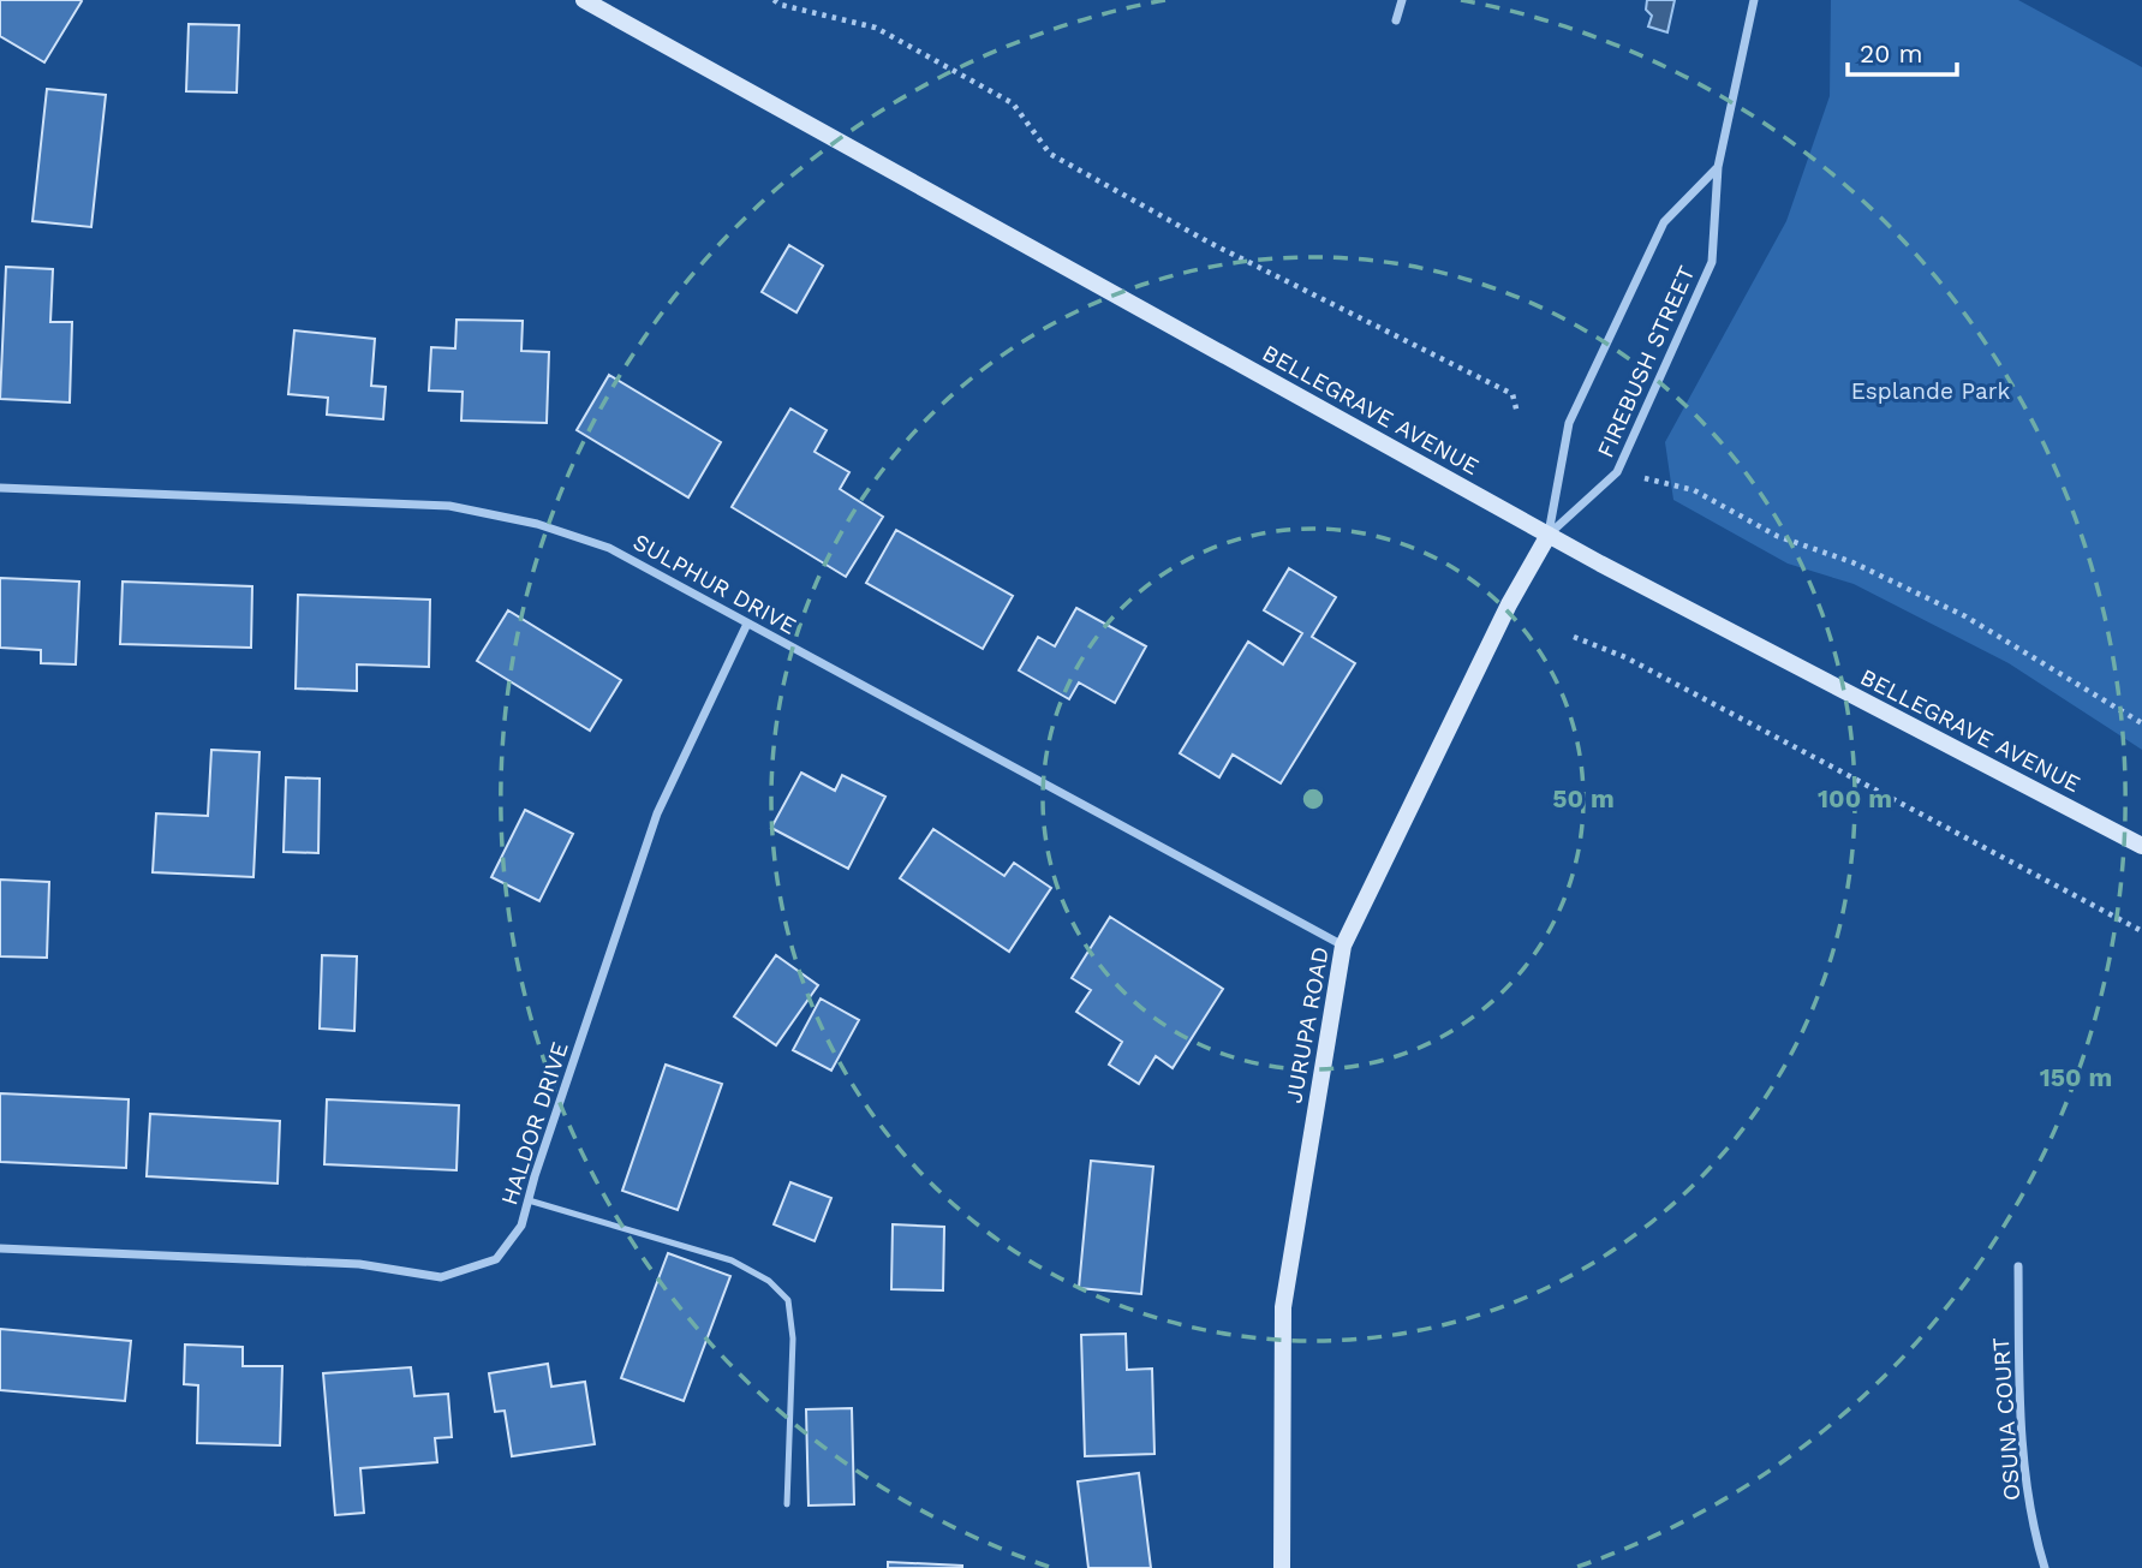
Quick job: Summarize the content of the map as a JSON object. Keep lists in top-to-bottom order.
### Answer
{
  "streets": {
    "main road": ["BELLEGRAVE AVENUE", "JURUPA ROAD"],
    "street": [
      "FIREBUSH STREET",
      "SULPHUR DRIVE",
      "HALDOR DRIVE",
      "OSUNA COURT"
    ]
  },
  "crossings": [
    ["FIREBUSH STREET", "BELLEGRAVE AVENUE"],
    ["FIREBUSH STREET", "JURUPA ROAD"],
    ["BELLEGRAVE AVENUE", "JURUPA ROAD"],
    ["SULPHUR DRIVE", "JURUPA ROAD"],
    ["SULPHUR DRIVE", "HALDOR DRIVE"]
  ],
  "parks": ["Esplande Park"],
  "scale_bar": "20 m",
  "rings": ["50 m", "100 m", "150 m"]
}
